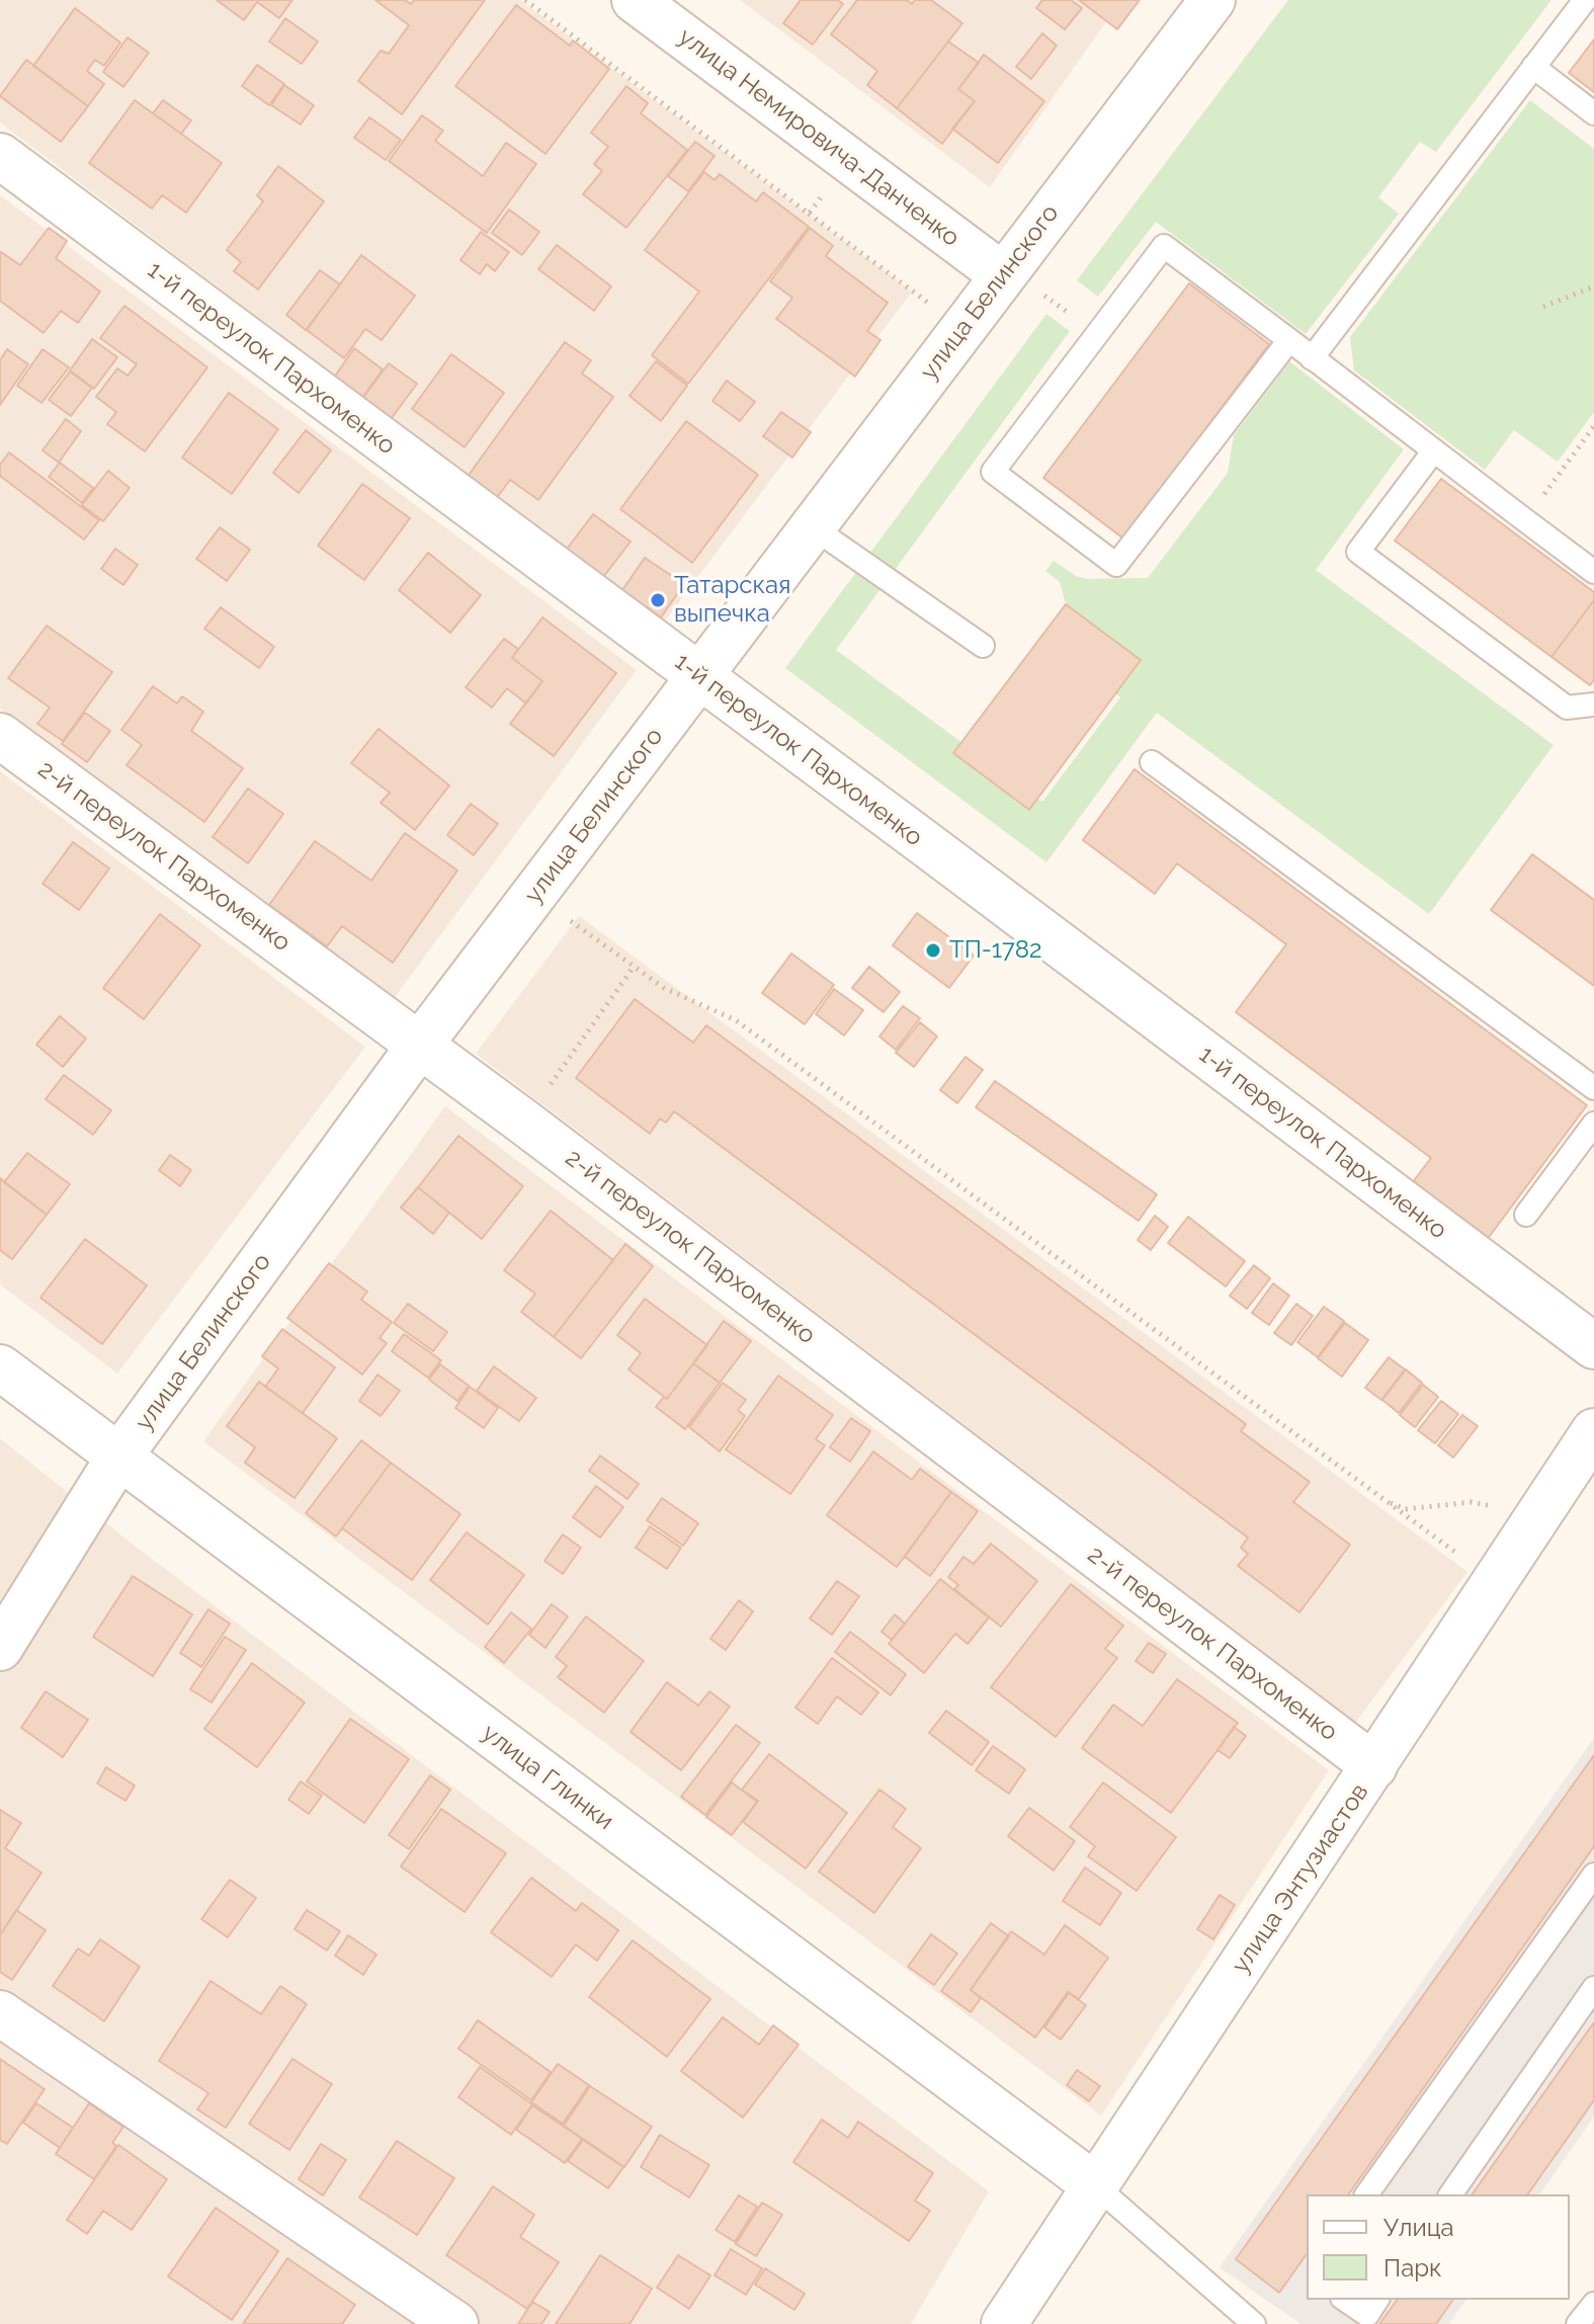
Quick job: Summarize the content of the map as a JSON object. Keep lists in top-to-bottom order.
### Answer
{
  "streets": {
    "street": [
      "улица Немировича-Данченко",
      "улица Белинского",
      "1-й переулок Пархоменко",
      "2-й переулок Пархоменко",
      "улица Глинки",
      "улица Энтузиастов"
    ]
  },
  "crossings": [
    ["улица Немировича-Данченко", "улица Белинского"],
    ["улица Белинского", "1-й переулок Пархоменко"],
    ["улица Белинского", "2-й переулок Пархоменко"],
    ["улица Белинского", "улица Глинки"],
    ["2-й переулок Пархоменко", "улица Энтузиастов"],
    ["улица Глинки", "улица Энтузиастов"]
  ],
  "places": ["Татарская выпечка", "ТП-1782"],
  "legend": ["Улица", "Парк"]
}
